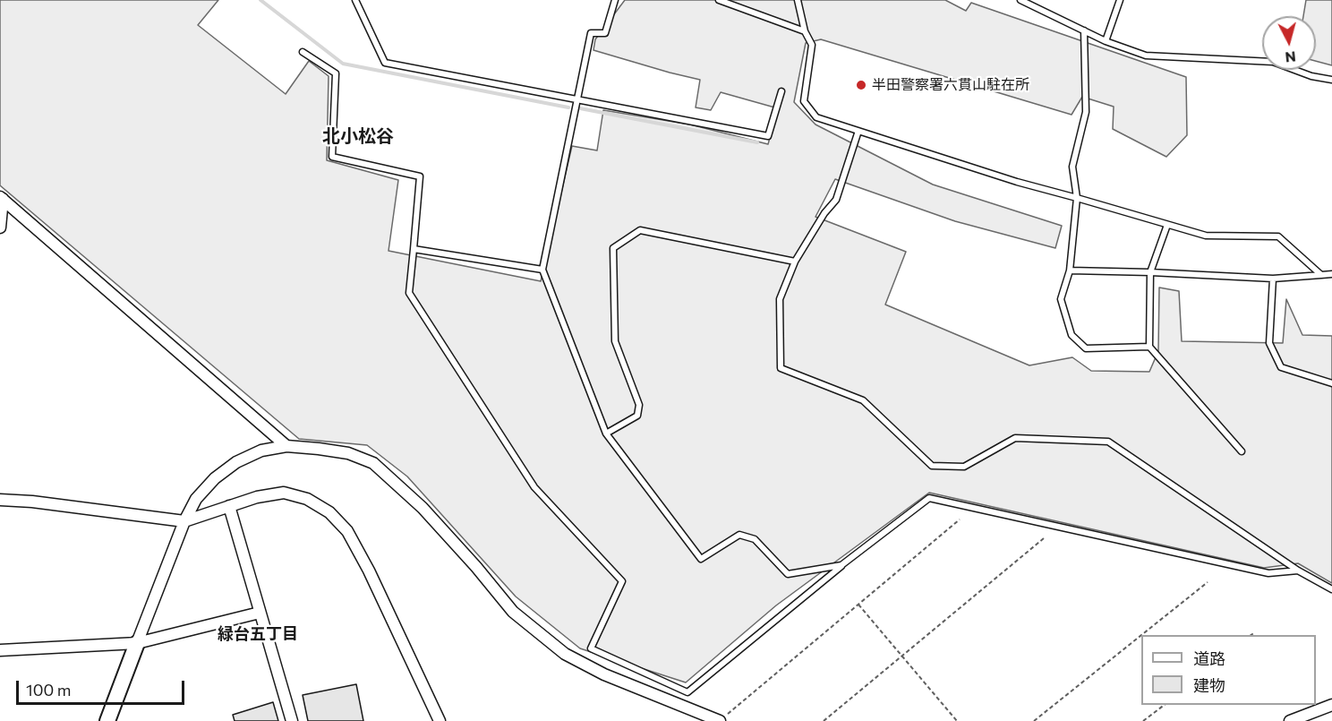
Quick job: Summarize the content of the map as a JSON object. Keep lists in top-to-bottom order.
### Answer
{
  "districts": ["北小松谷", "緑台五丁目"],
  "places": ["半田警察署六貫山駐在所"],
  "legend": ["道路", "建物"],
  "scale_bar": "100 m",
  "north": "bottom"
}
